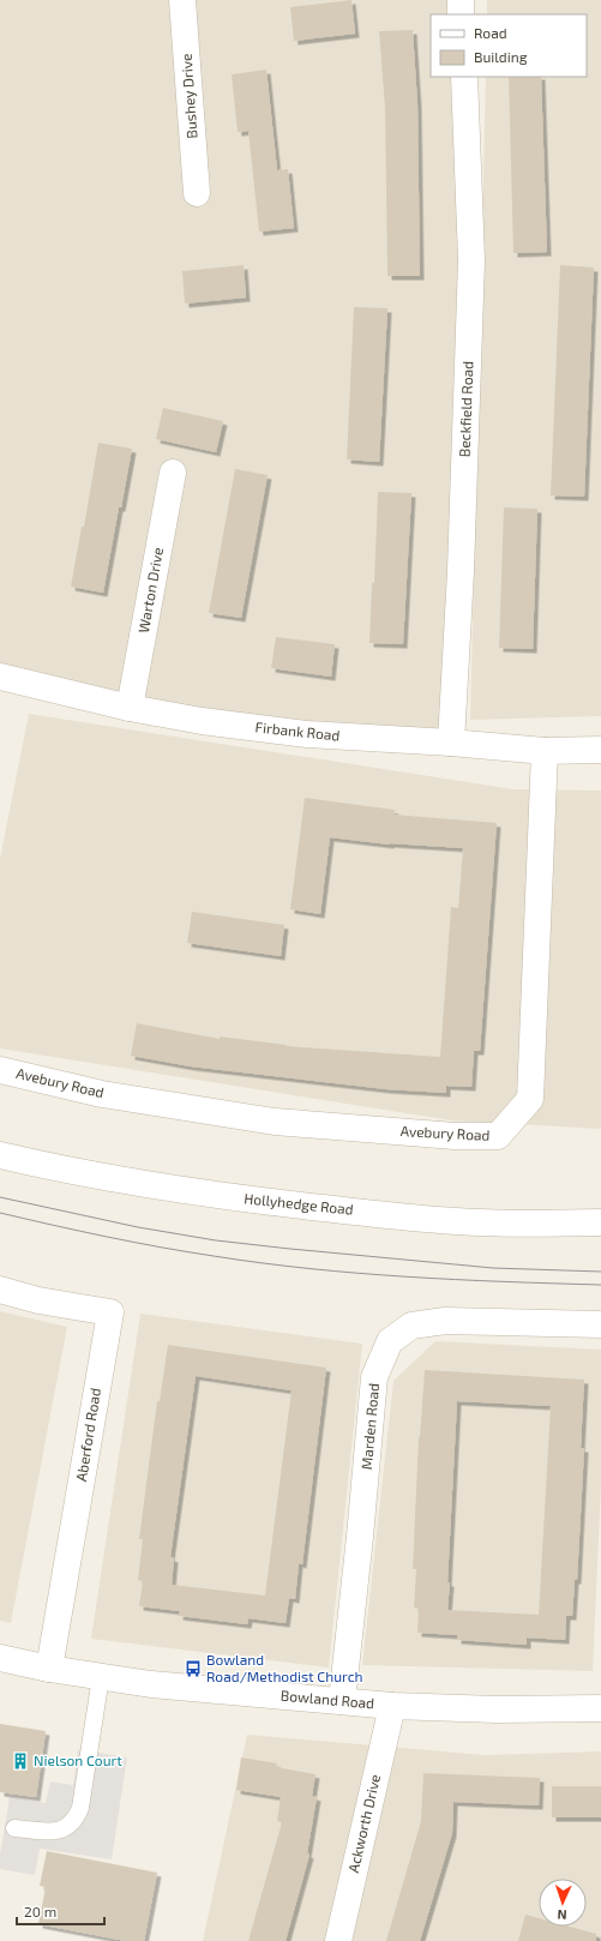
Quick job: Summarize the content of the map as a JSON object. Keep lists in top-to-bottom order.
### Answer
{
  "streets": {
    "street": [
      "Bushey Drive",
      "Beckfield Road",
      "Warton Drive",
      "Firbank Road",
      "Avebury Road",
      "Hollyhedge Road",
      "Marden Road",
      "Aberford Road",
      "Bowland Road",
      "Ackworth Drive"
    ]
  },
  "crossings": [
    ["Beckfield Road", "Firbank Road"],
    ["Warton Drive", "Firbank Road"],
    ["Firbank Road", "Avebury Road"],
    ["Marden Road", "Bowland Road"],
    ["Aberford Road", "Bowland Road"],
    ["Bowland Road", "Ackworth Drive"]
  ],
  "places": {
    "bus stop": ["Bowland Road/Methodist Church"],
    "building": ["Nielson Court"]
  },
  "legend": ["Road", "Building"],
  "scale_bar": "20 m",
  "north": "bottom"
}
